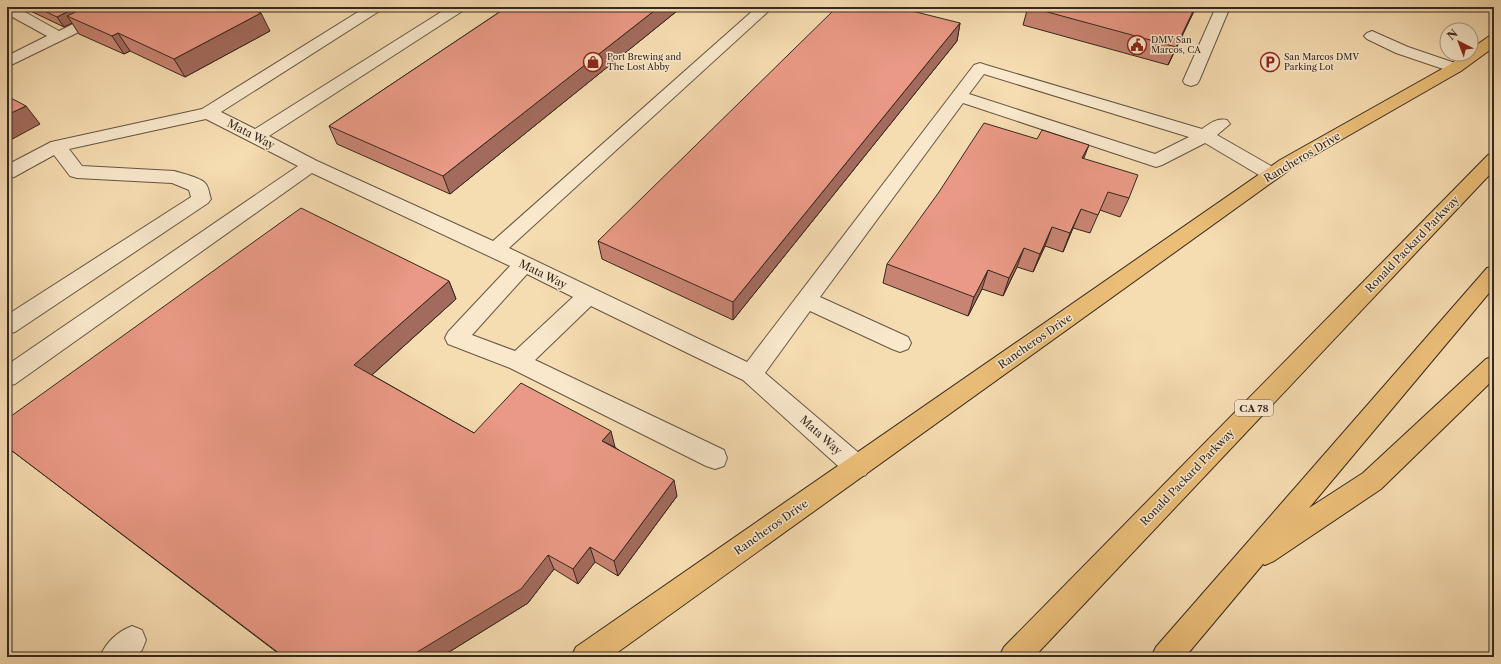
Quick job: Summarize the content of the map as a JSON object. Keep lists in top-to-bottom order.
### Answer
{
  "streets": {
    "main road": ["Rancheros Drive", "Ronald Packard Parkway", "CA 78"],
    "street": ["Mata Way"]
  },
  "crossings": [
    ["Mata Way", "Rancheros Drive"]
  ],
  "places": {
    "public building": ["DMV San Marcos, CA"],
    "shop": ["Port Brewing and The Lost Abby"],
    "parking": ["San Marcos DMV Parking Lot"]
  },
  "north": "top left"
}
